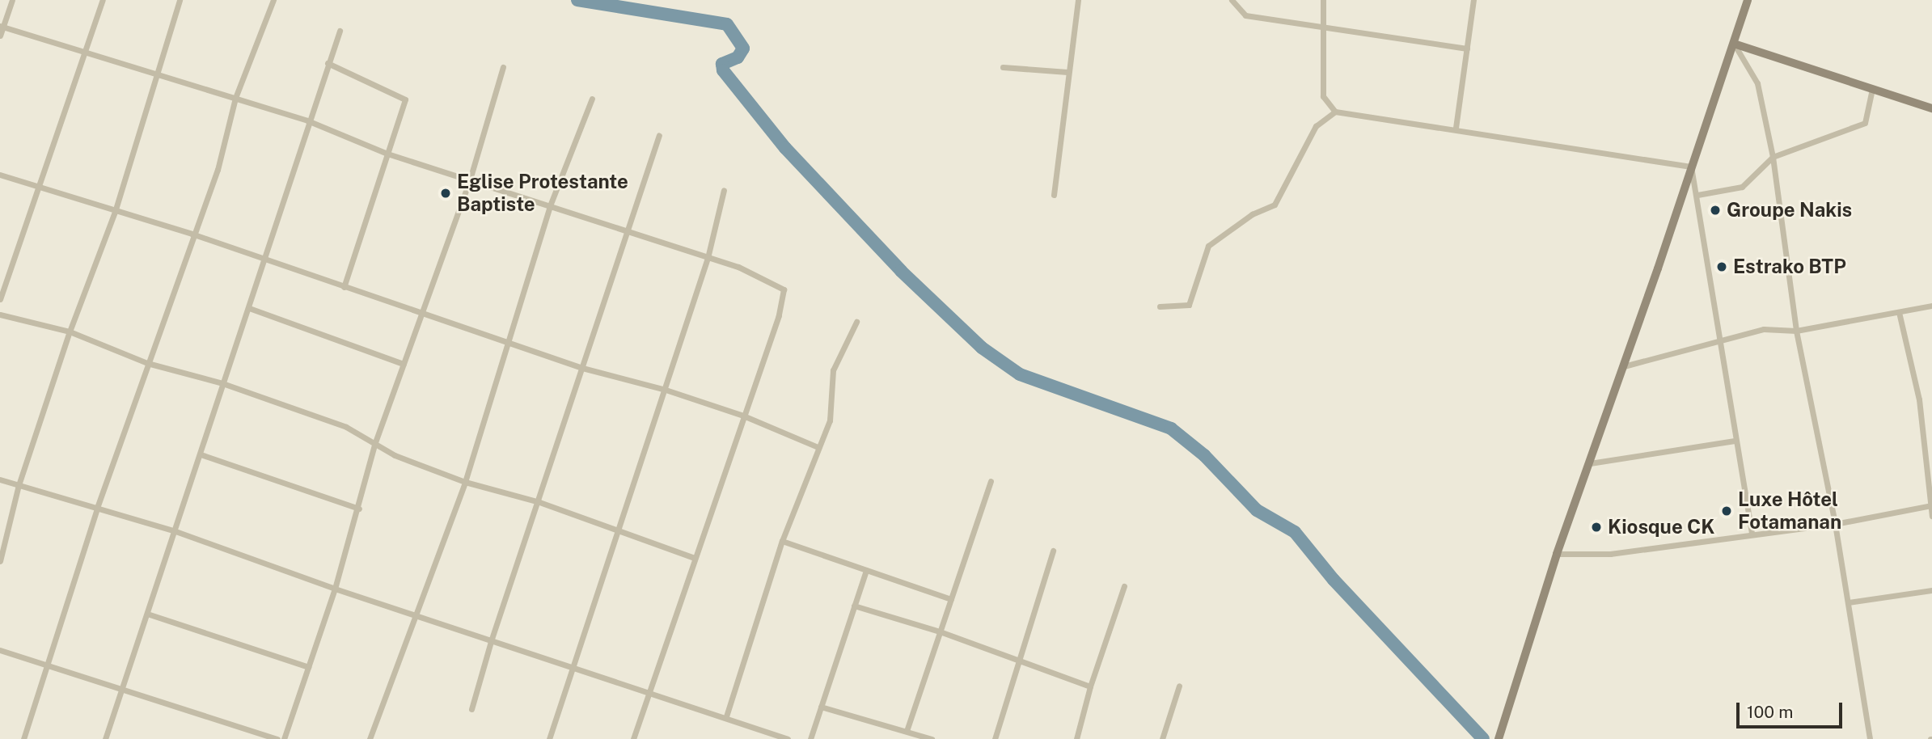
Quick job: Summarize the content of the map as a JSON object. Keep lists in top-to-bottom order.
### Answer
{
  "places": [
    "Eglise Protestante Baptiste",
    "Groupe Nakis",
    "Estrako BTP",
    "Luxe Hôtel Fotamanan",
    "Kiosque CK"
  ],
  "scale_bar": "100 m"
}
